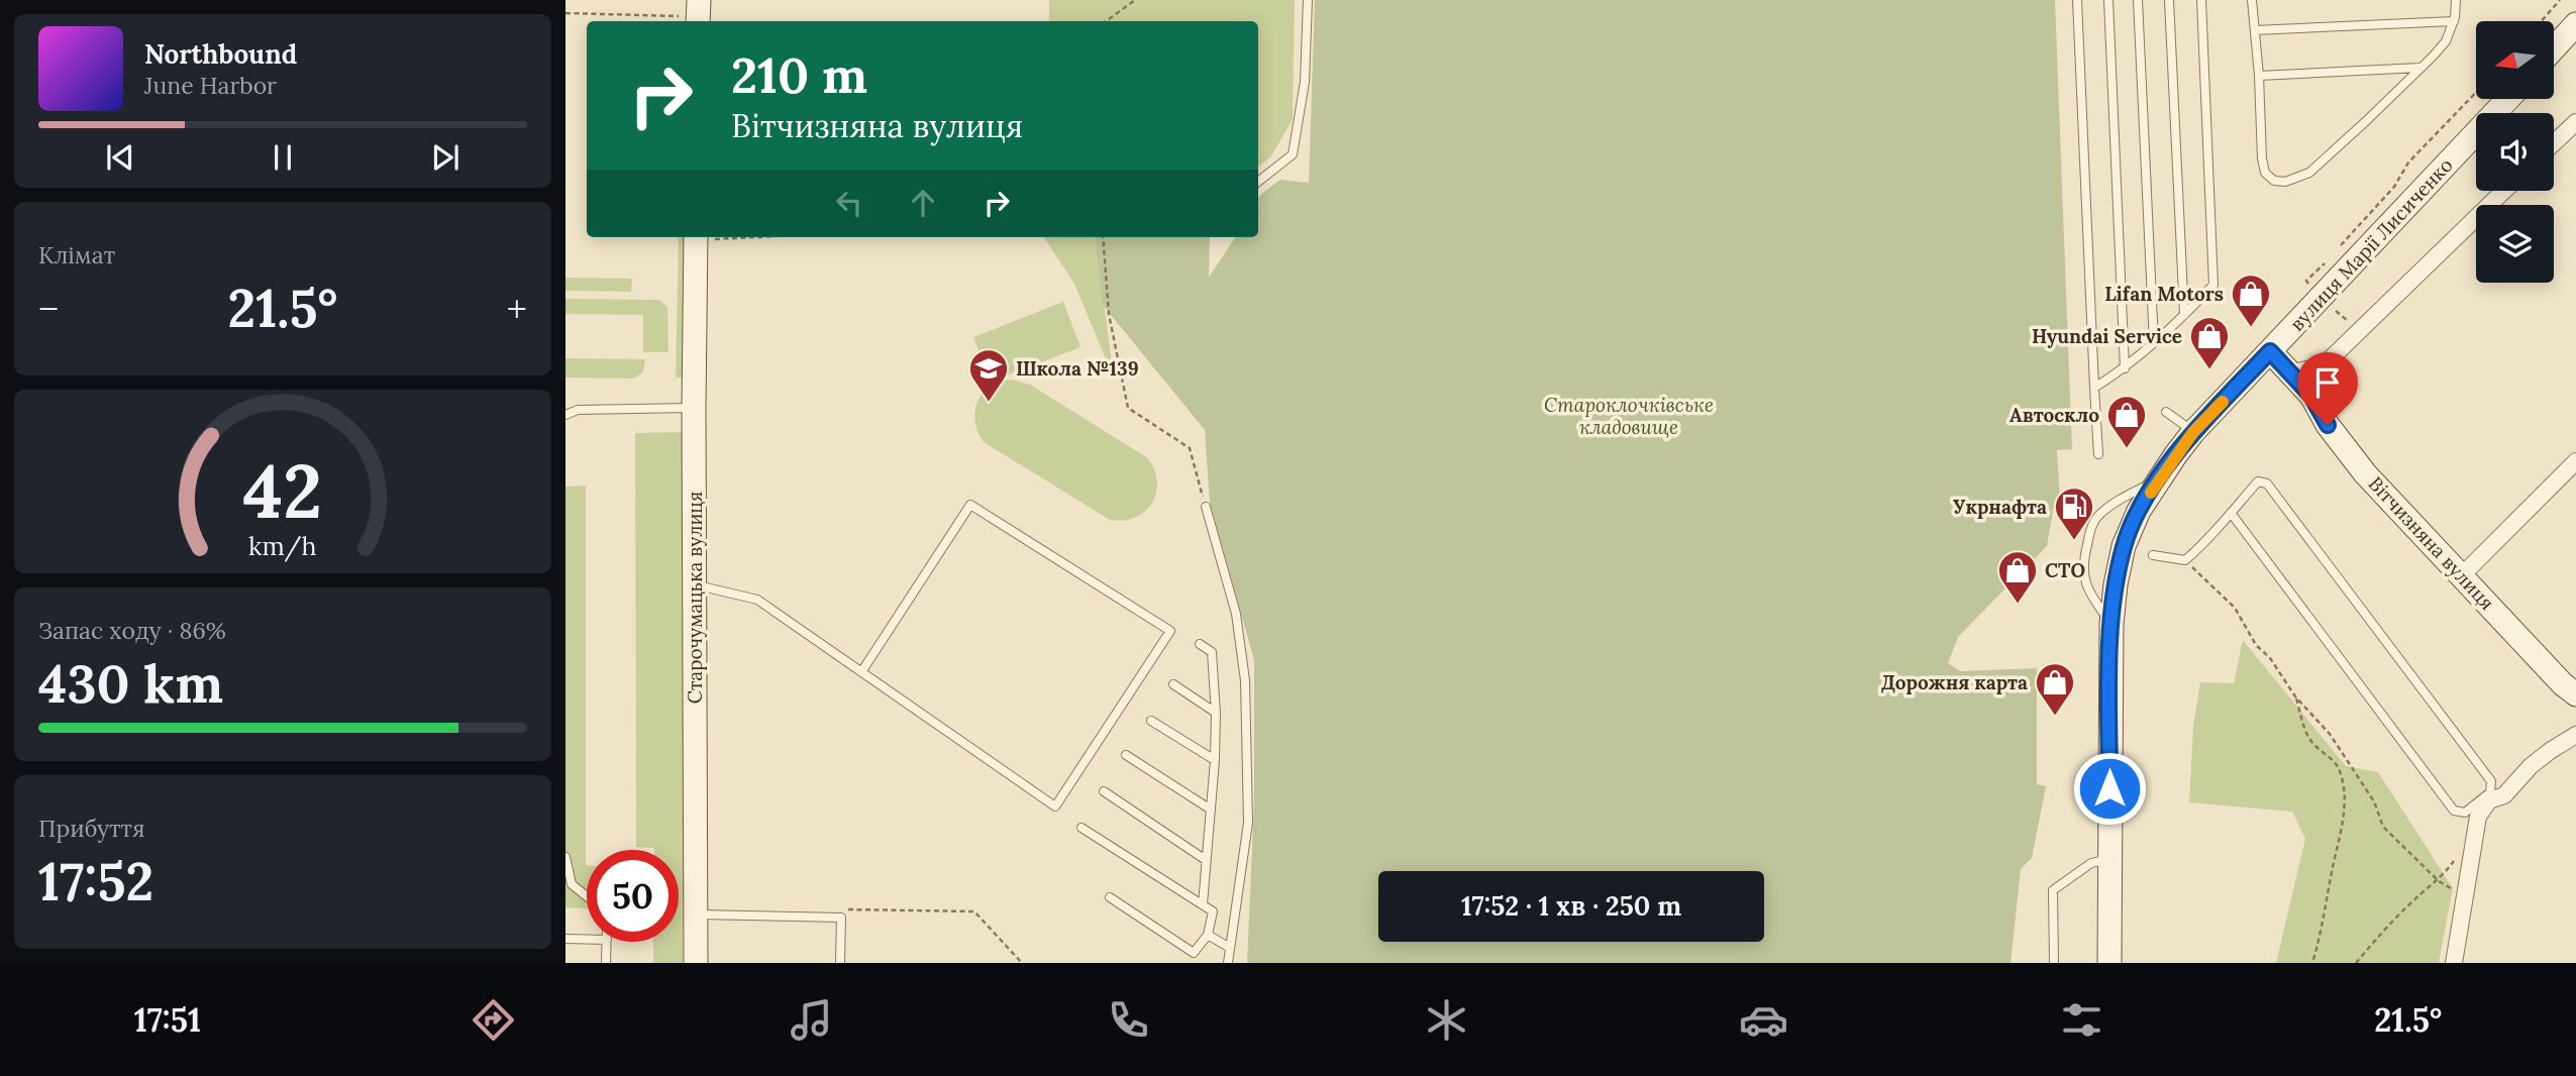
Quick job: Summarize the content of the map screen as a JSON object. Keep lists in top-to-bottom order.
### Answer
{
  "streets": {
    "street": ["вулиця Марії Лисиченко", "Вітчизняна вулиця", "Старочумацька вулиця"]
  },
  "crossings": [
    ["вулиця Марії Лисиченко", "Вітчизняна вулиця"]
  ],
  "parks": ["Староклочківське кладовище"],
  "places": {
    "shop": [
      "Lifan Motors",
      "Hyundai Service",
      "Автоскло",
      "СТО",
      "Дорожня карта"
    ],
    "school or university": ["Школа №139"],
    "fuel station": ["Укрнафта"]
  },
  "north": "left",
  "page": {
    "turn": ["210 m", "Вітчизняна вулиця"],
    "song": ["Northbound", "June Harbor"],
    "tile": [
      "Клімат",
      ["Запас ходу · 86%", "430 km"],
      ["Прибуття", "17:52"]
    ],
    "heat": ["−", "21.5°", "+"],
    "limit": "50",
    "trip": "17:52 · 1 хв · 250 m",
    "tabs": ["17:51", "21.5°"],
    "gauge": ["42", "km/h"]
  }
}
